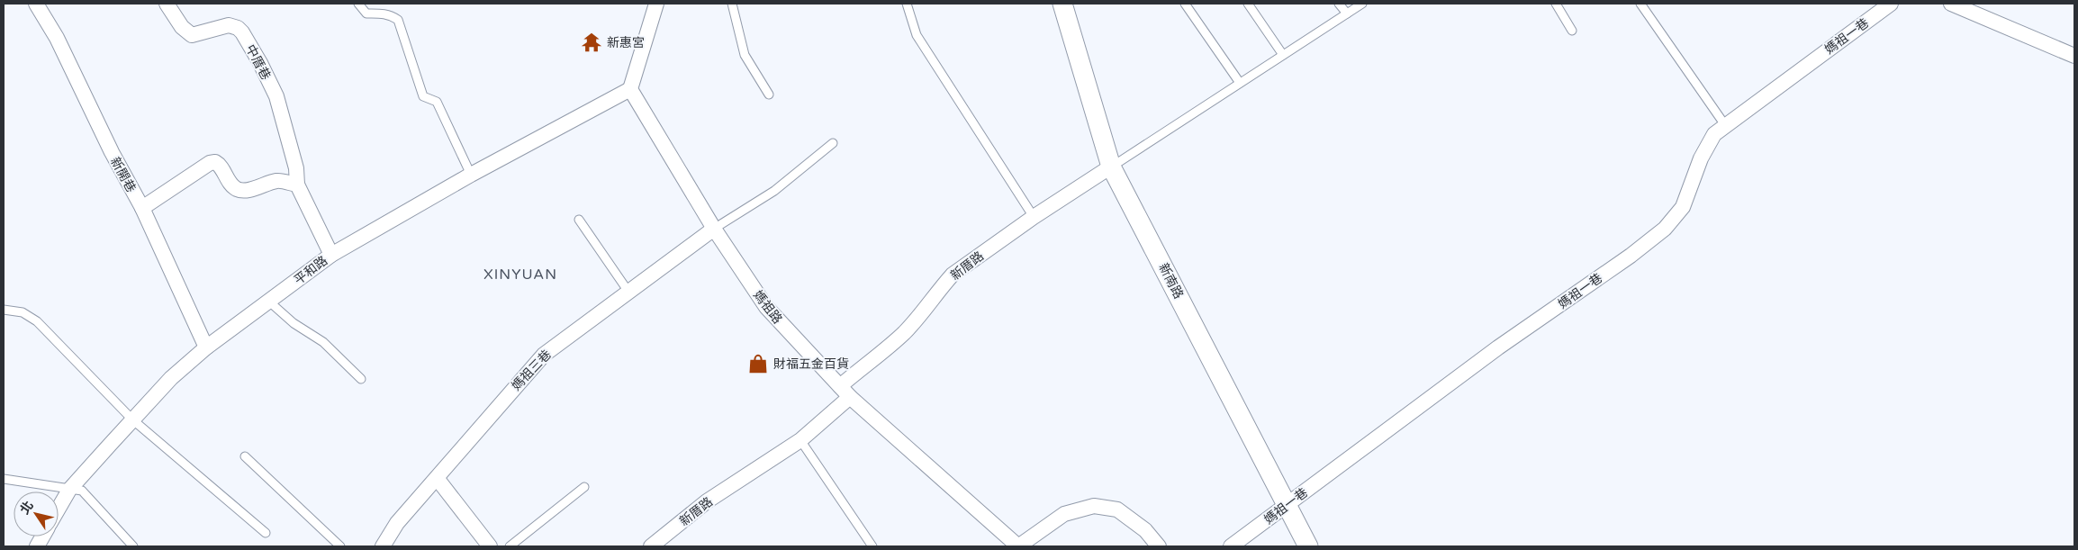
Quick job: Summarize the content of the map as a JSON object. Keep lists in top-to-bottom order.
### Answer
{
  "streets": {
    "street": [
      "媽祖一巷",
      "中厝巷",
      "新開巷",
      "新厝路",
      "平和路",
      "新南路",
      "媽祖路",
      "媽祖三巷"
    ]
  },
  "crossings": [
    ["媽祖一巷", "新南路"],
    ["中厝巷", "平和路"],
    ["新開巷", "平和路"],
    ["新厝路", "新南路"],
    ["新厝路", "媽祖路"],
    ["平和路", "媽祖路"],
    ["媽祖路", "媽祖三巷"]
  ],
  "districts": ["XINYUAN"],
  "places": {
    "temple": ["新惠宮"],
    "shop": ["財福五金百貨"]
  },
  "north": "top left"
}
